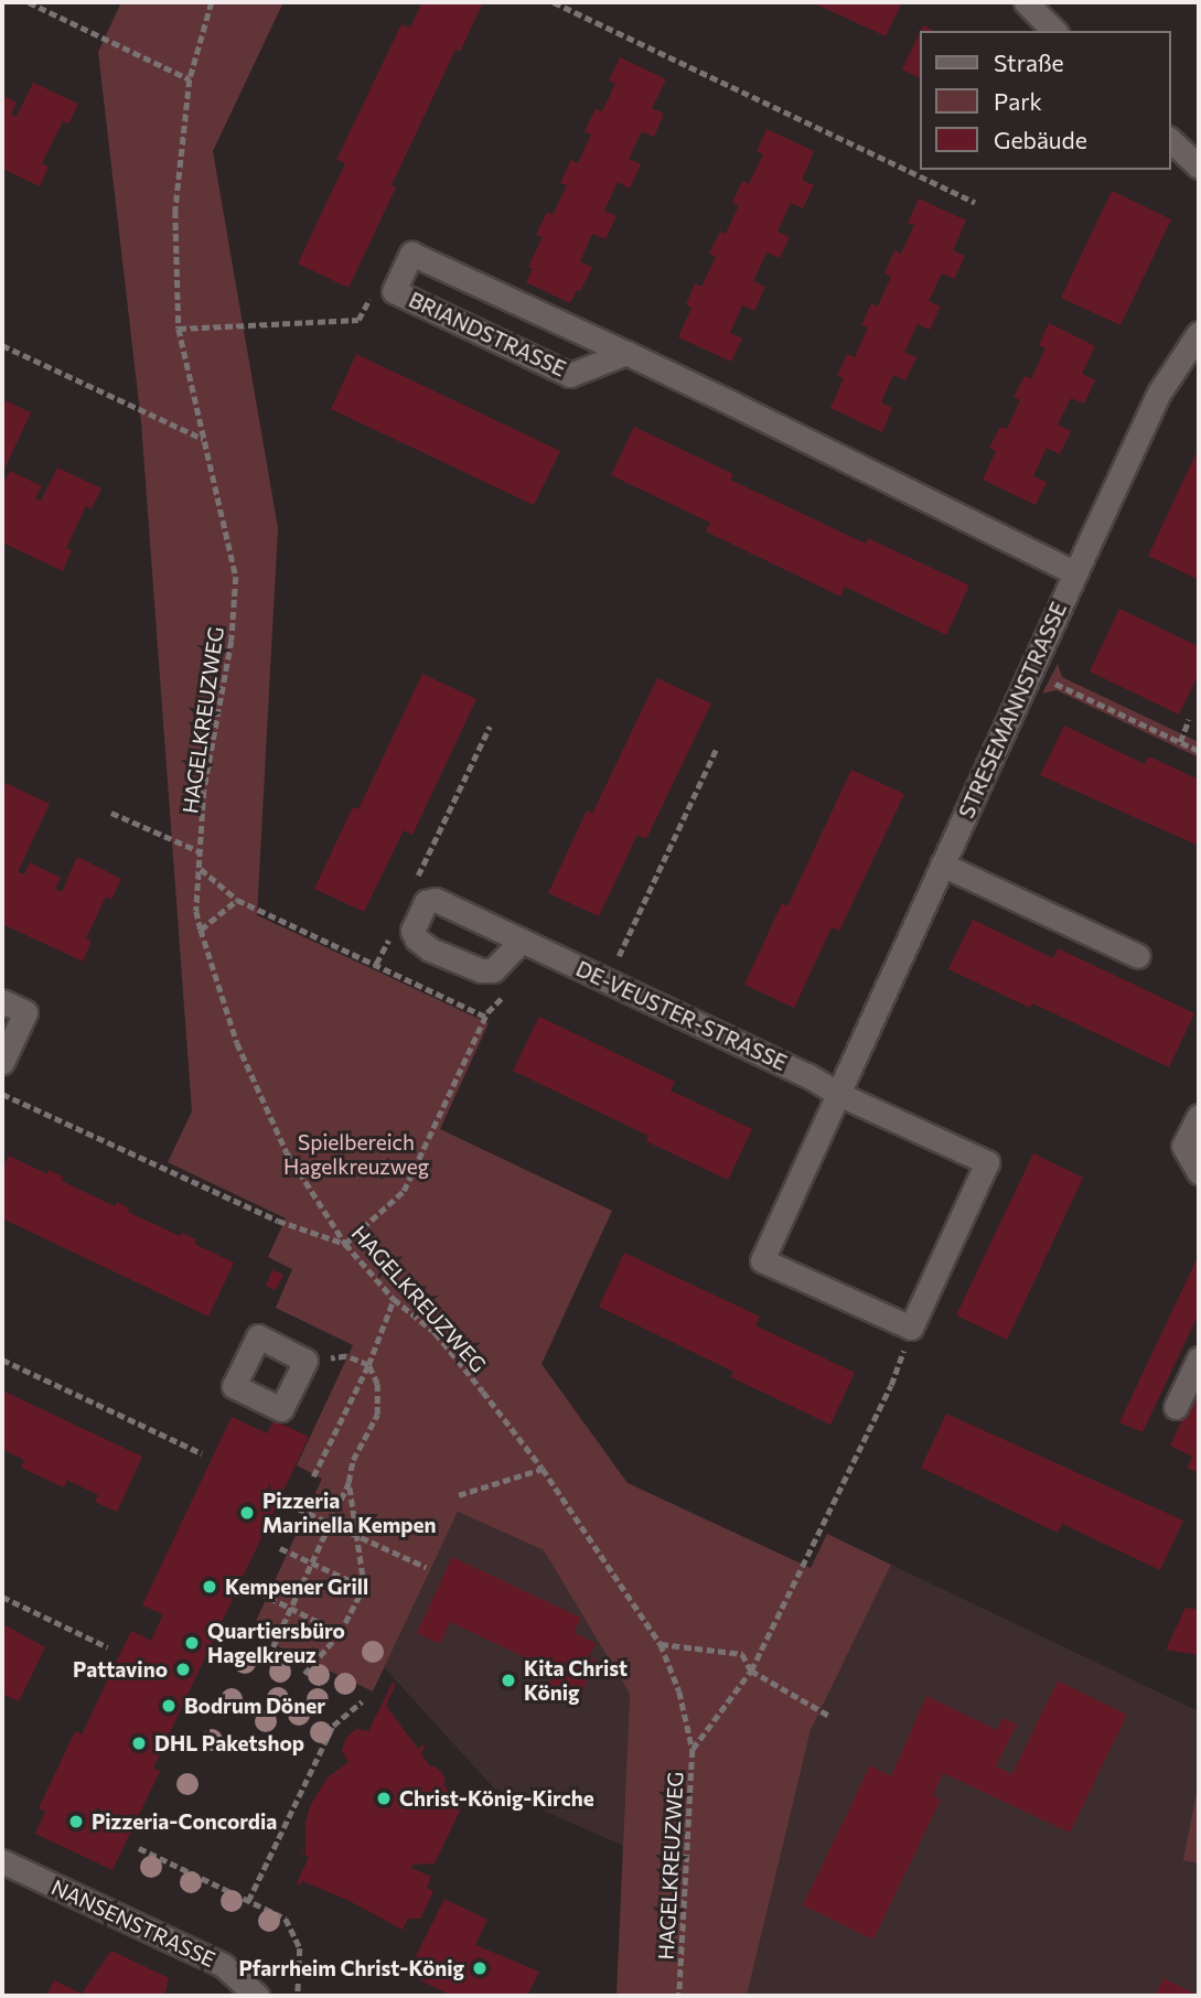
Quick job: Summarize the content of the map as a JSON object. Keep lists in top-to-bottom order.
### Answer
{
  "streets": {
    "street": [
      "BRIANDSTRASSE",
      "STRESEMANNSTRASSE",
      "DE-VEUSTER-STRASSE",
      "NANSENSTRASSE"
    ],
    "path": ["HAGELKREUZWEG"]
  },
  "crossings": [
    ["BRIANDSTRASSE", "STRESEMANNSTRASSE"],
    ["STRESEMANNSTRASSE", "DE-VEUSTER-STRASSE"]
  ],
  "parks": ["Spielbereich Hagelkreuzweg"],
  "places": [
    "Pizzeria Marinella Kempen",
    "Kempener Grill",
    "Quartiersbüro Hagelkreuz",
    "Pattavino",
    "Kita Christ König",
    "Bodrum Döner",
    "DHL Paketshop",
    "Christ-König-Kirche",
    "Pizzeria-Concordia",
    "Pfarrheim Christ-König"
  ],
  "legend": ["Straße", "Park", "Gebäude"]
}
